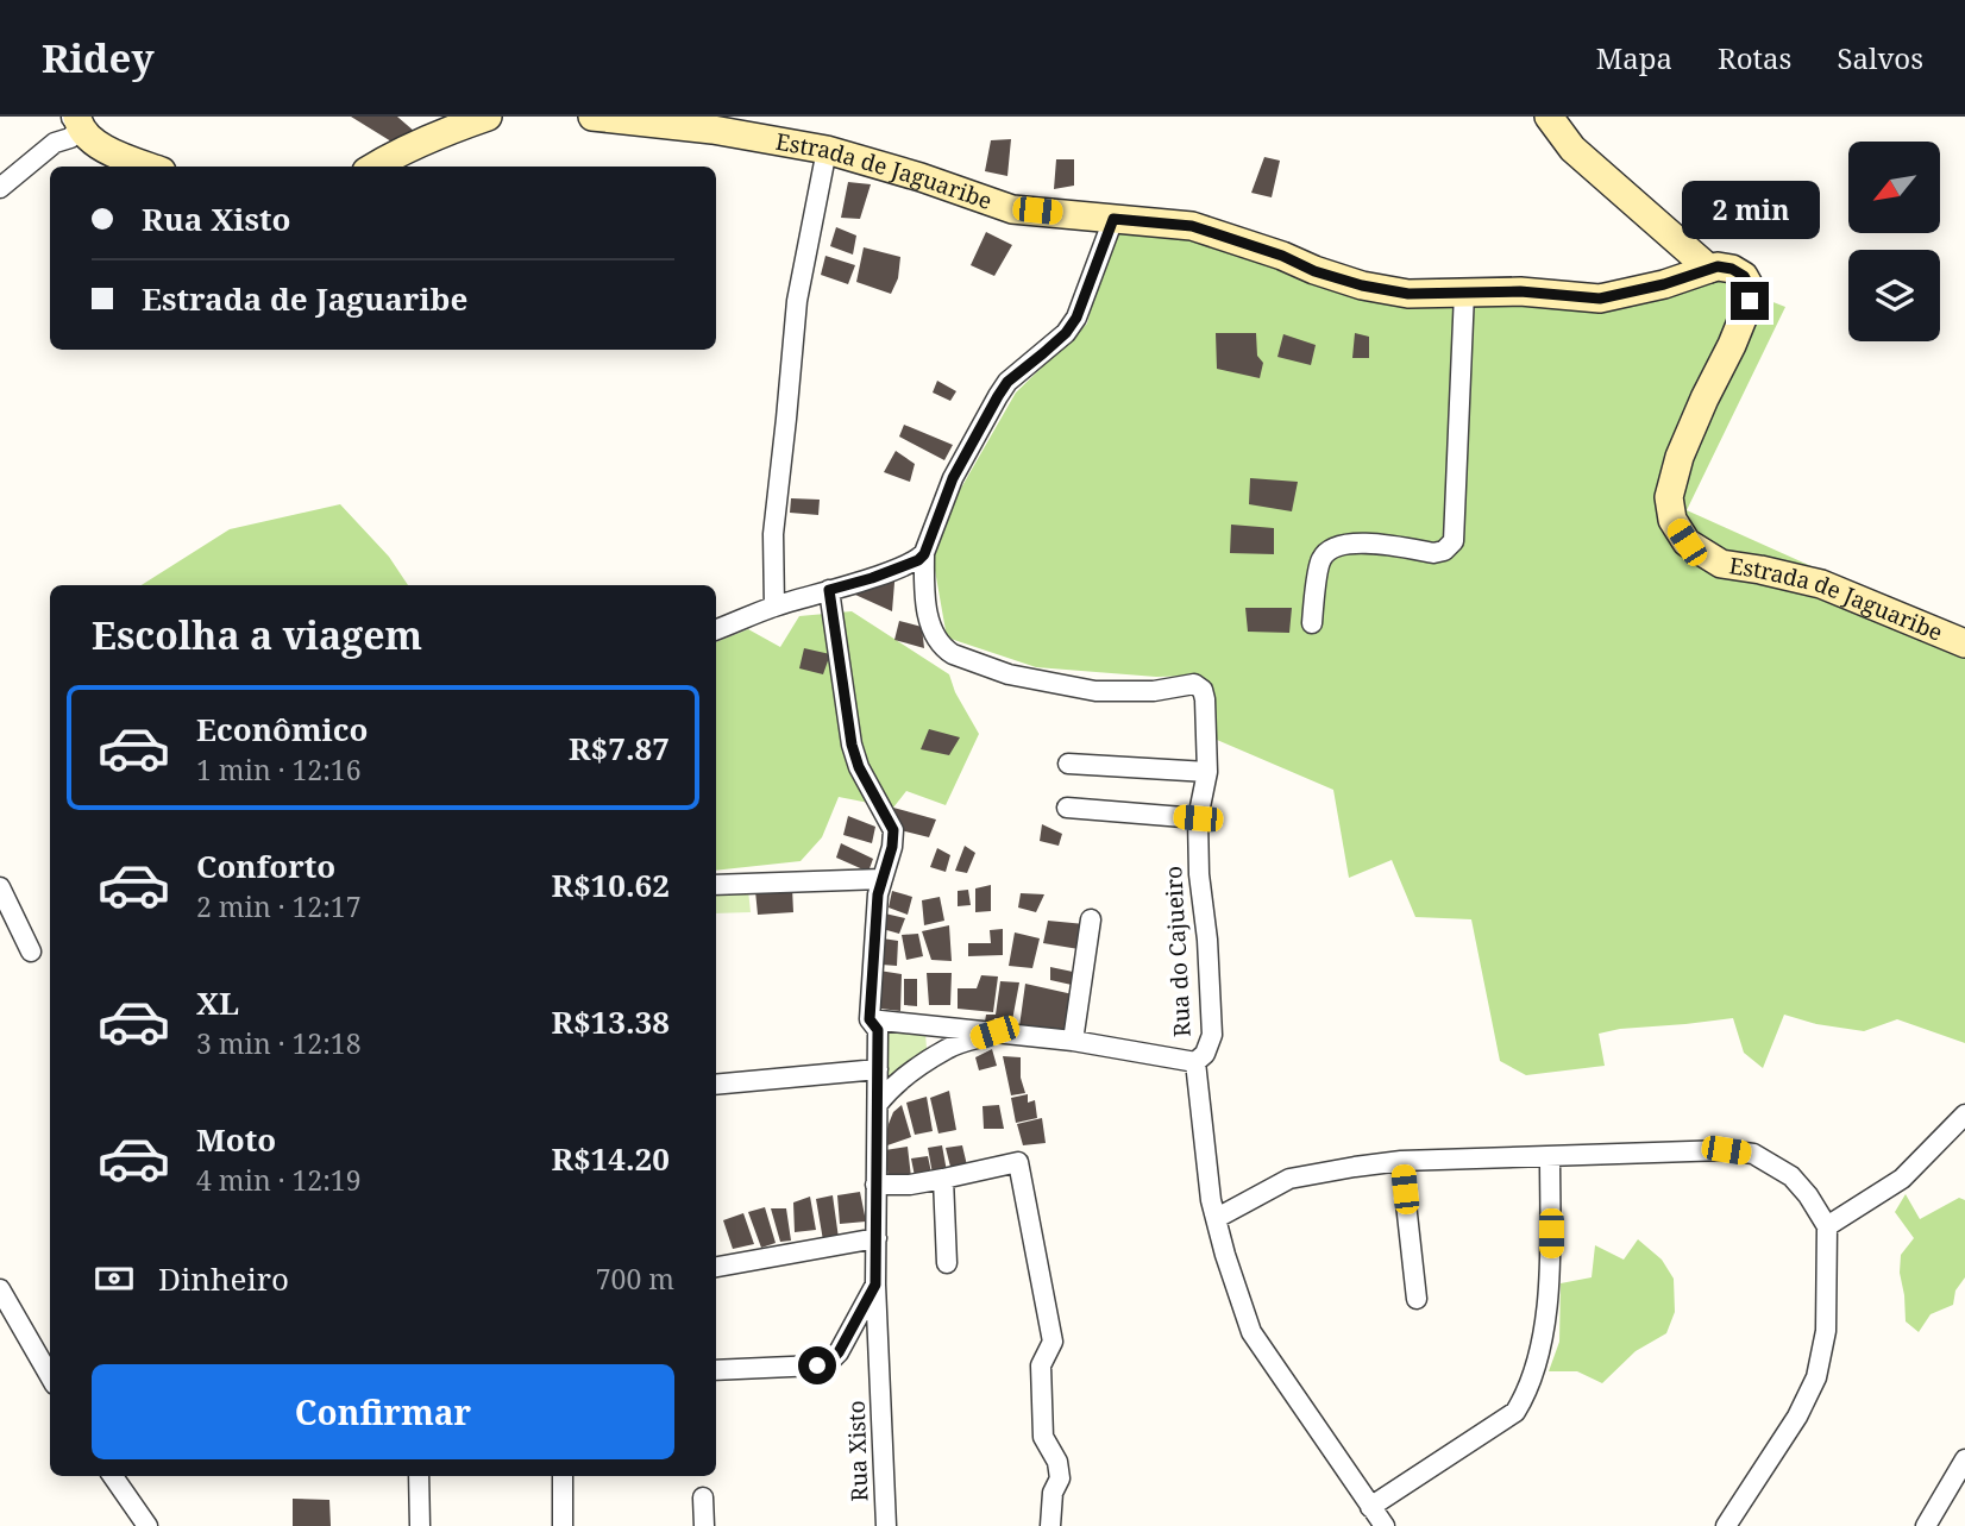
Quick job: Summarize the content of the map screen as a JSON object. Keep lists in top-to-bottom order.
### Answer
{
  "streets": {
    "street": ["Estrada de Jaguaribe", "Rua do Cajueiro", "Rua Xisto"]
  },
  "north": "bottom left",
  "page": {
    "header": "Ridey",
    "nav": ["Mapa", "Rotas", "Salvos"],
    "banner": ["Rua Xisto", "Estrada de Jaguaribe"],
    "bubble": "2 min",
    "heading": "Escolha a viagem",
    "list": [
      {
        "name": "Econômico",
        "note": "1 min · 12:16",
        "value": "R$7.87"
      },
      {
        "name": "Conforto",
        "note": "2 min · 12:17",
        "value": "R$10.62"
      },
      {
        "name": "XL",
        "note": "3 min · 12:18",
        "value": "R$13.38"
      },
      {
        "name": "Moto",
        "note": "4 min · 12:19",
        "value": "R$14.20"
      }
    ],
    "pay": ["Dinheiro", "700 m"],
    "buttons": "Confirmar"
  }
}
